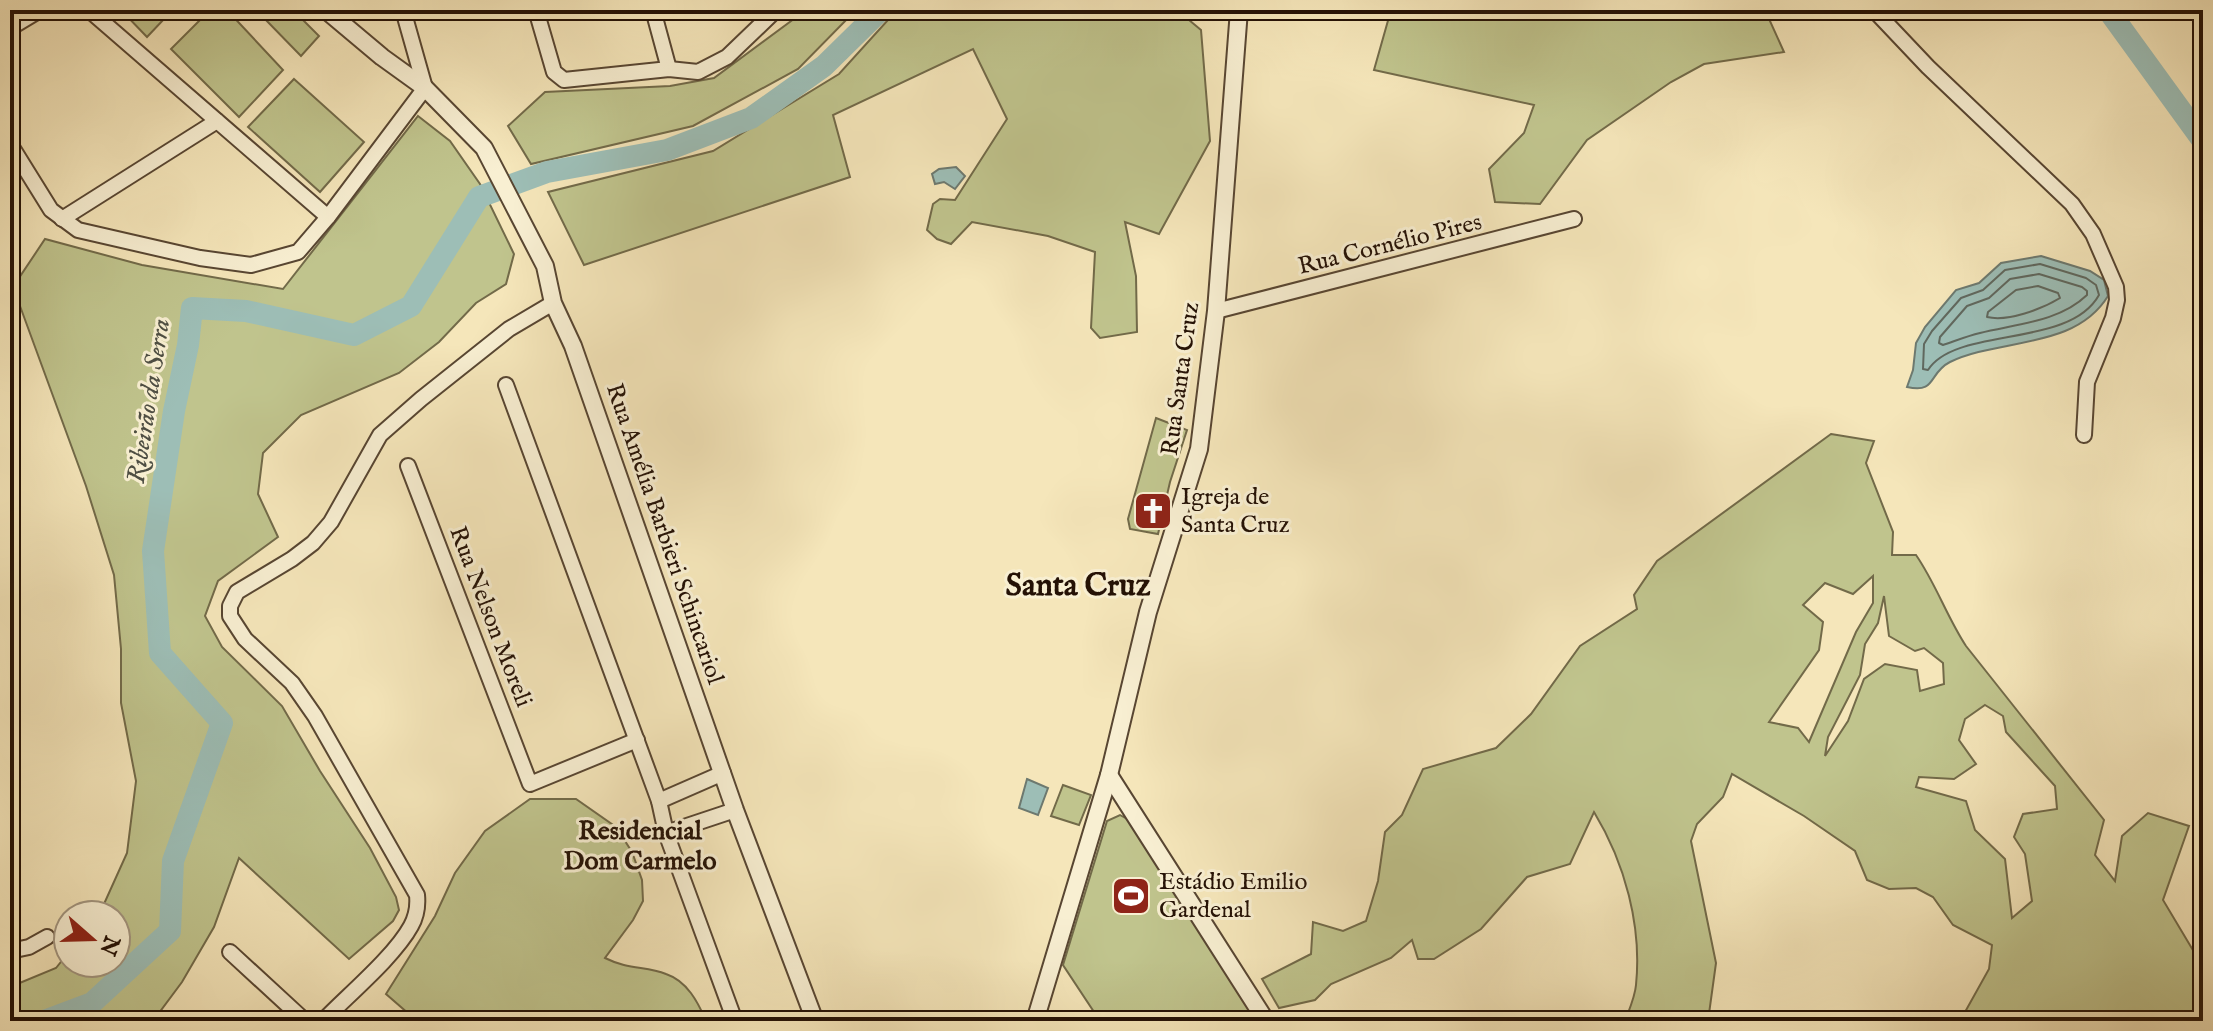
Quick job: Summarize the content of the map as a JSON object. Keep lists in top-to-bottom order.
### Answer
{
  "streets": {
    "street": [
      "Rua Cornélio Pires",
      "Rua Santa Cruz",
      "Rua Amélia Barbieri Schincariol",
      "Rua Nelson Moreli"
    ]
  },
  "crossings": [
    ["Rua Cornélio Pires", "Rua Santa Cruz"]
  ],
  "districts": ["Santa Cruz", "Residencial Dom Carmelo"],
  "water": ["Ribeirão da Serra"],
  "places": {
    "church": ["Igreja de Santa Cruz"],
    "sports": ["Estádio Emilio Gardenal"]
  },
  "north": "right"
}
